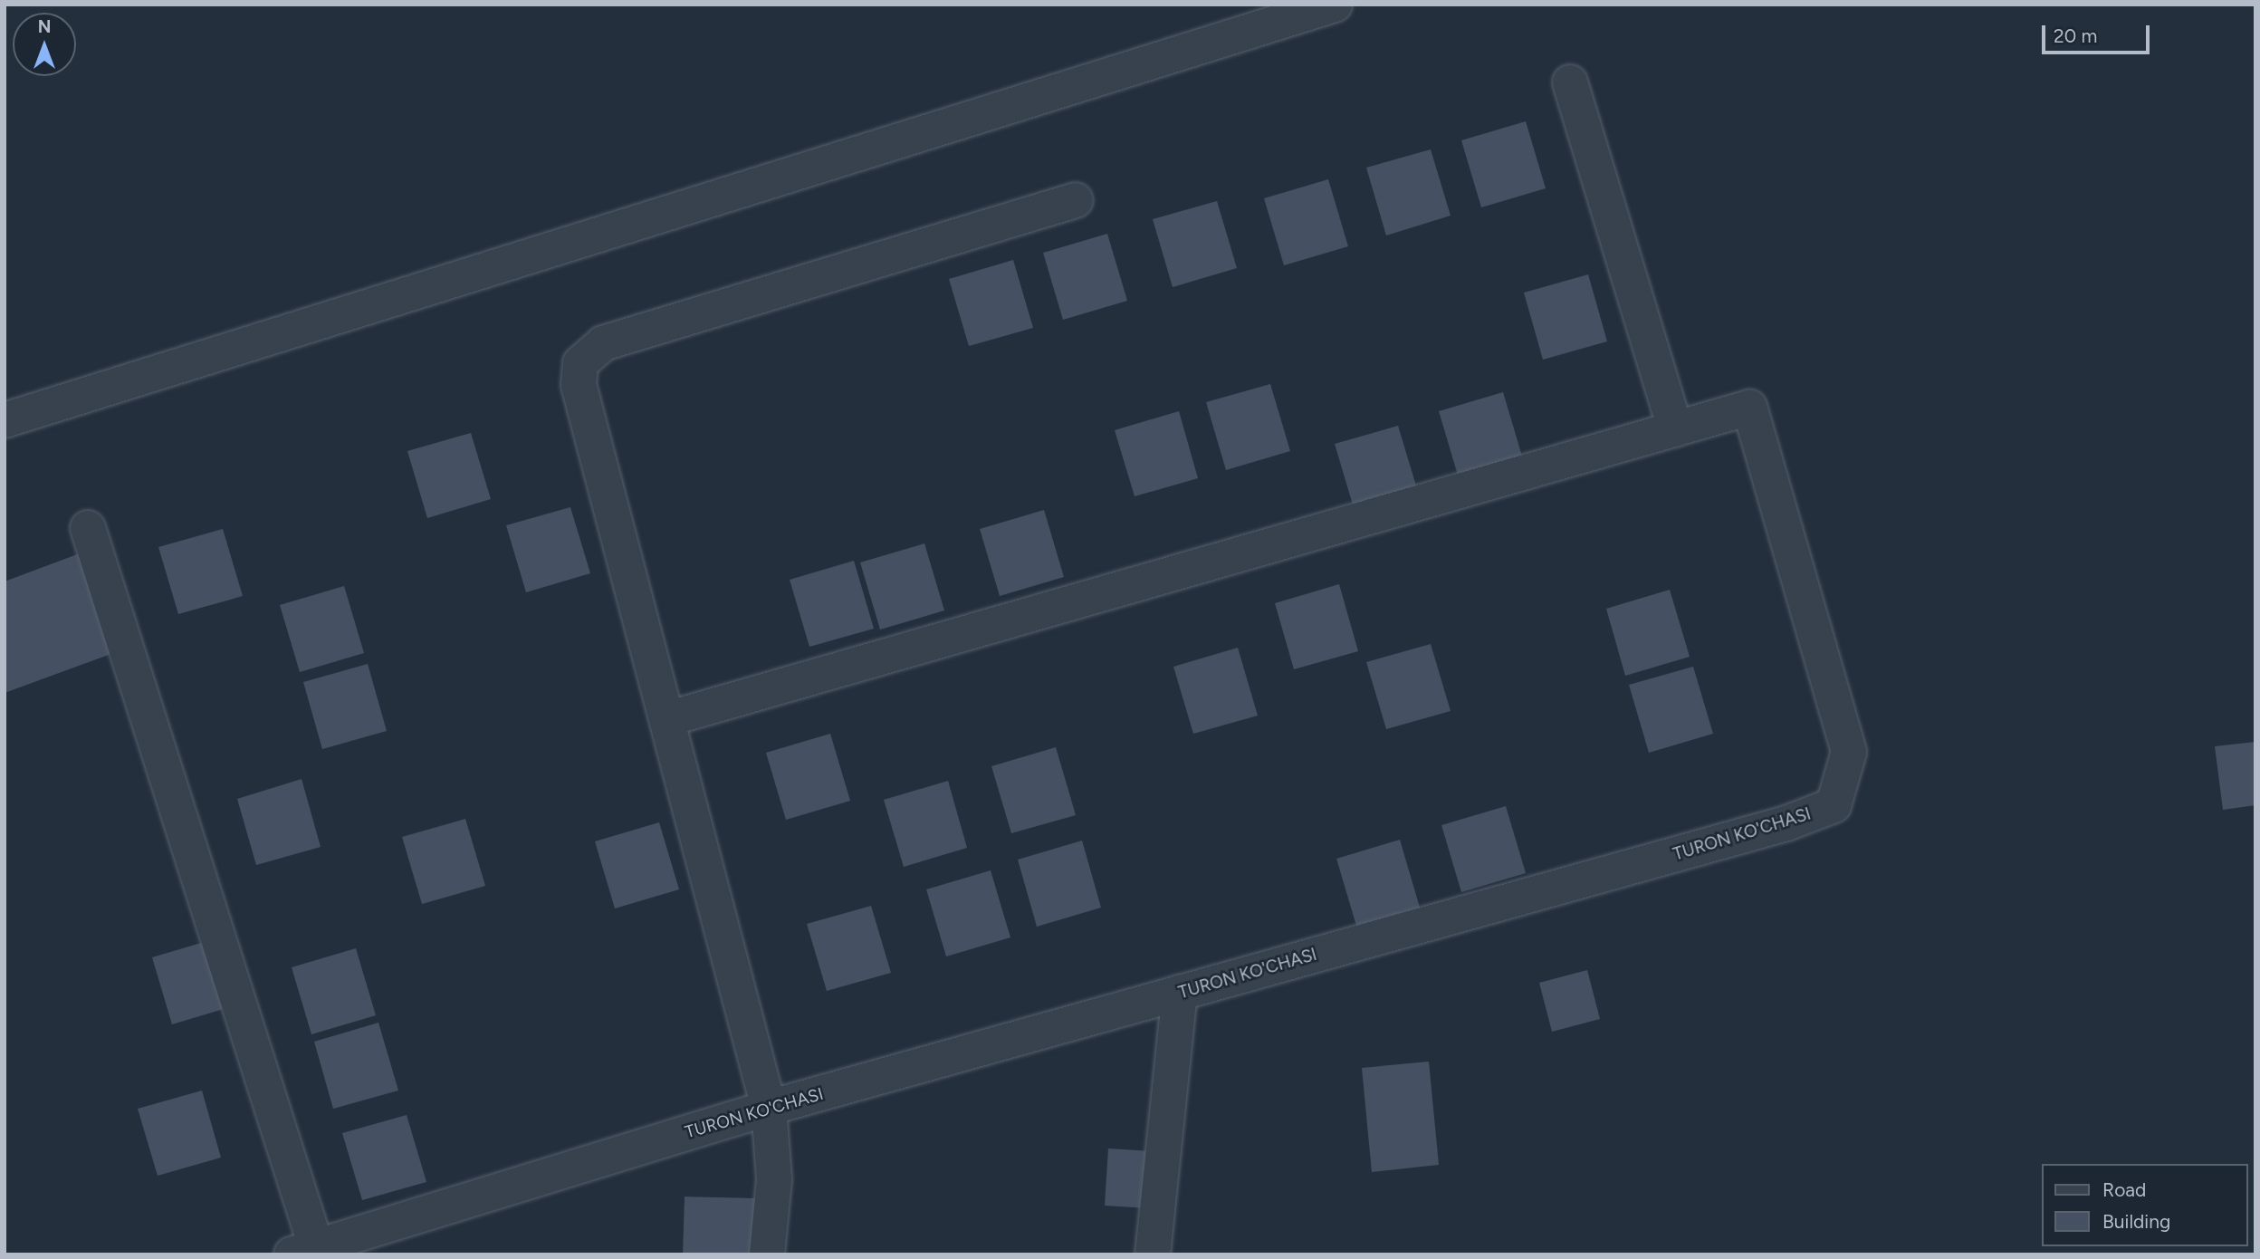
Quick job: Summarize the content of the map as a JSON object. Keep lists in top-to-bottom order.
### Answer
{
  "streets": {
    "street": ["TURON KO'CHASI"]
  },
  "legend": ["Road", "Building"],
  "scale_bar": "20 m",
  "north": "top"
}
